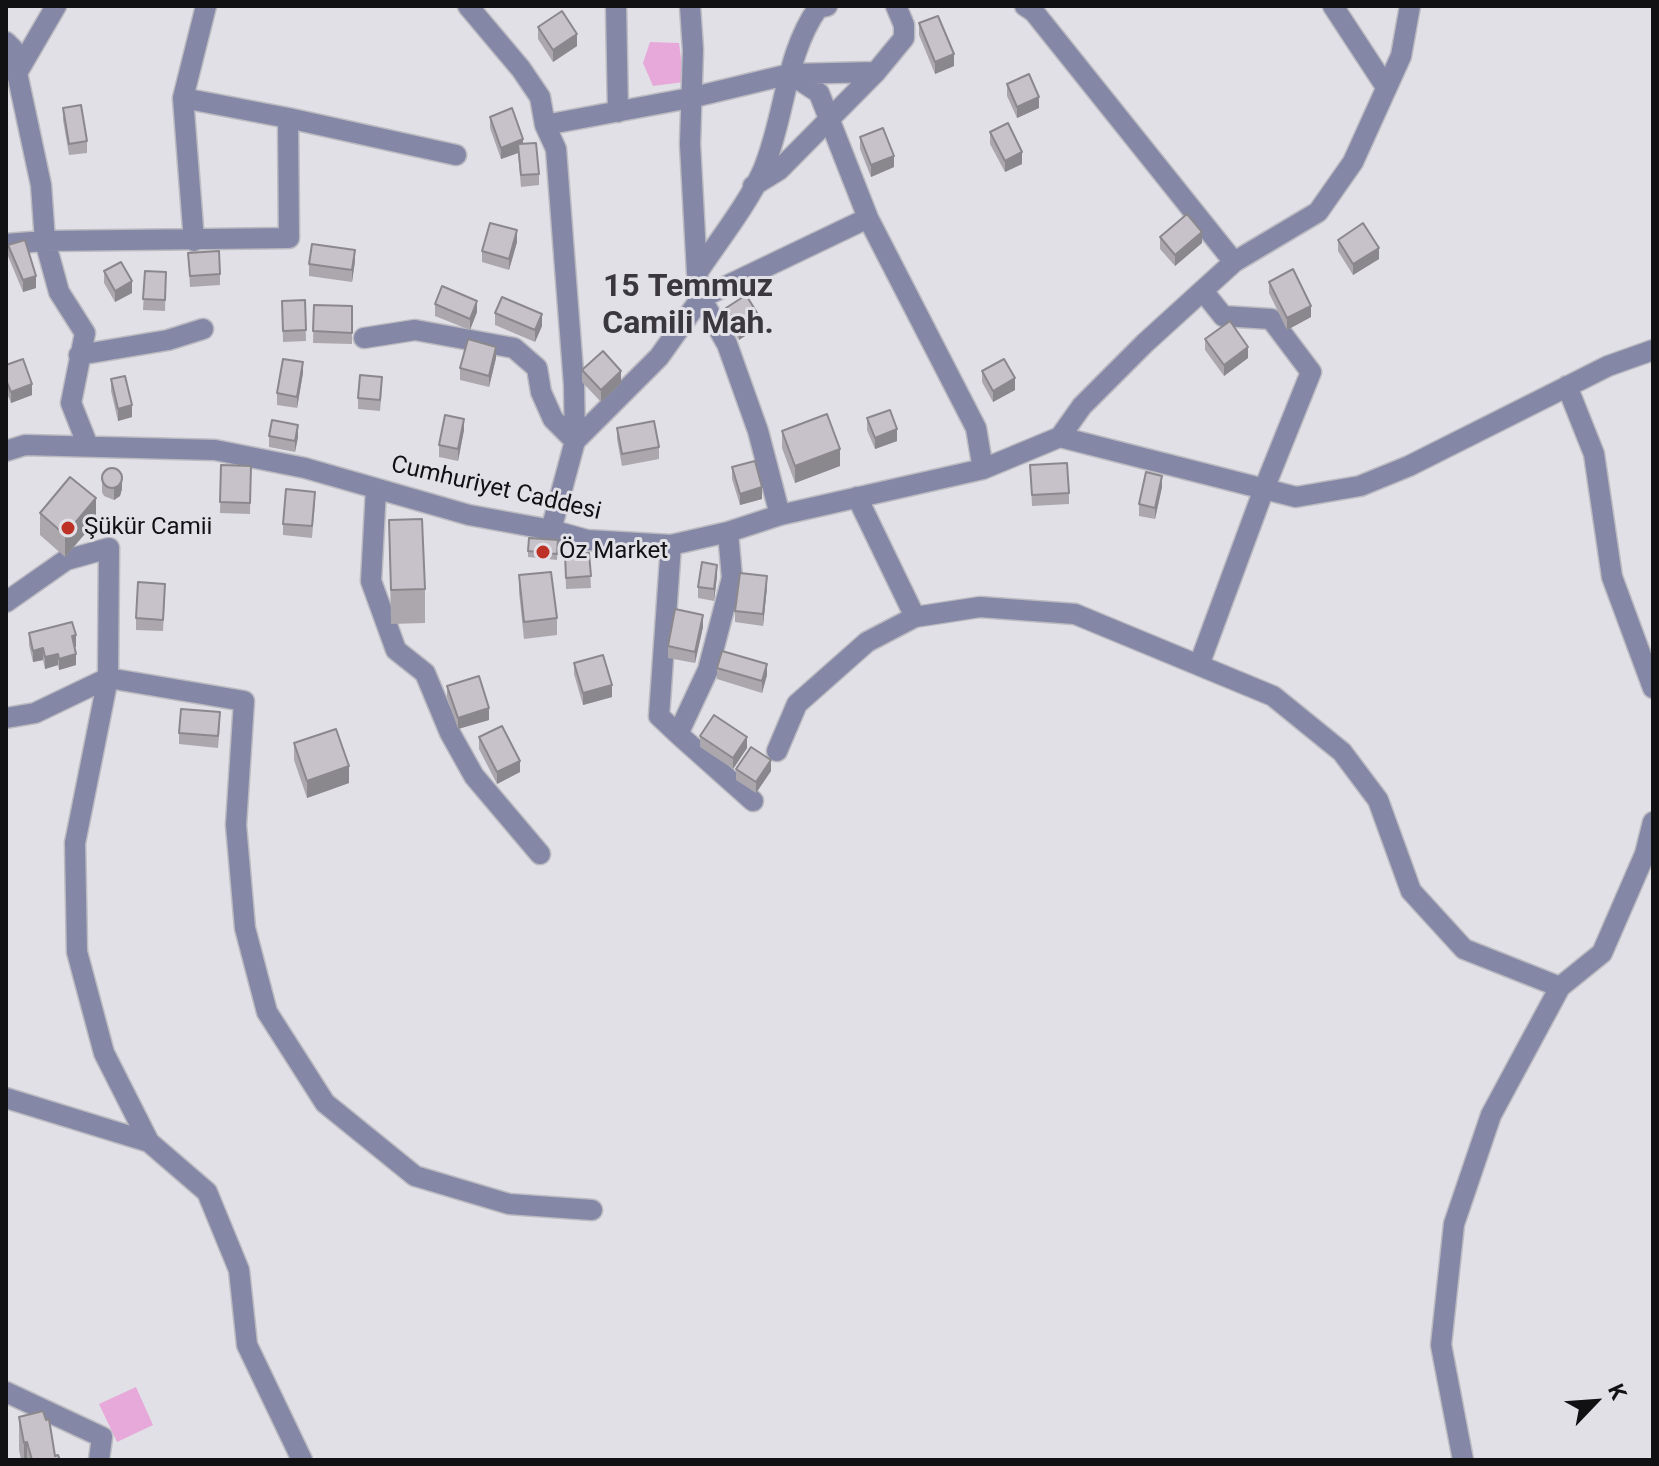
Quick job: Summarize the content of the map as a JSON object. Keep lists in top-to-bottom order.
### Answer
{
  "streets": {
    "street": ["Cumhuriyet Caddesi"]
  },
  "districts": ["15 Temmuz Camili Mah."],
  "places": ["Şükür Camii", "Öz Market"],
  "north": "top right"
}
